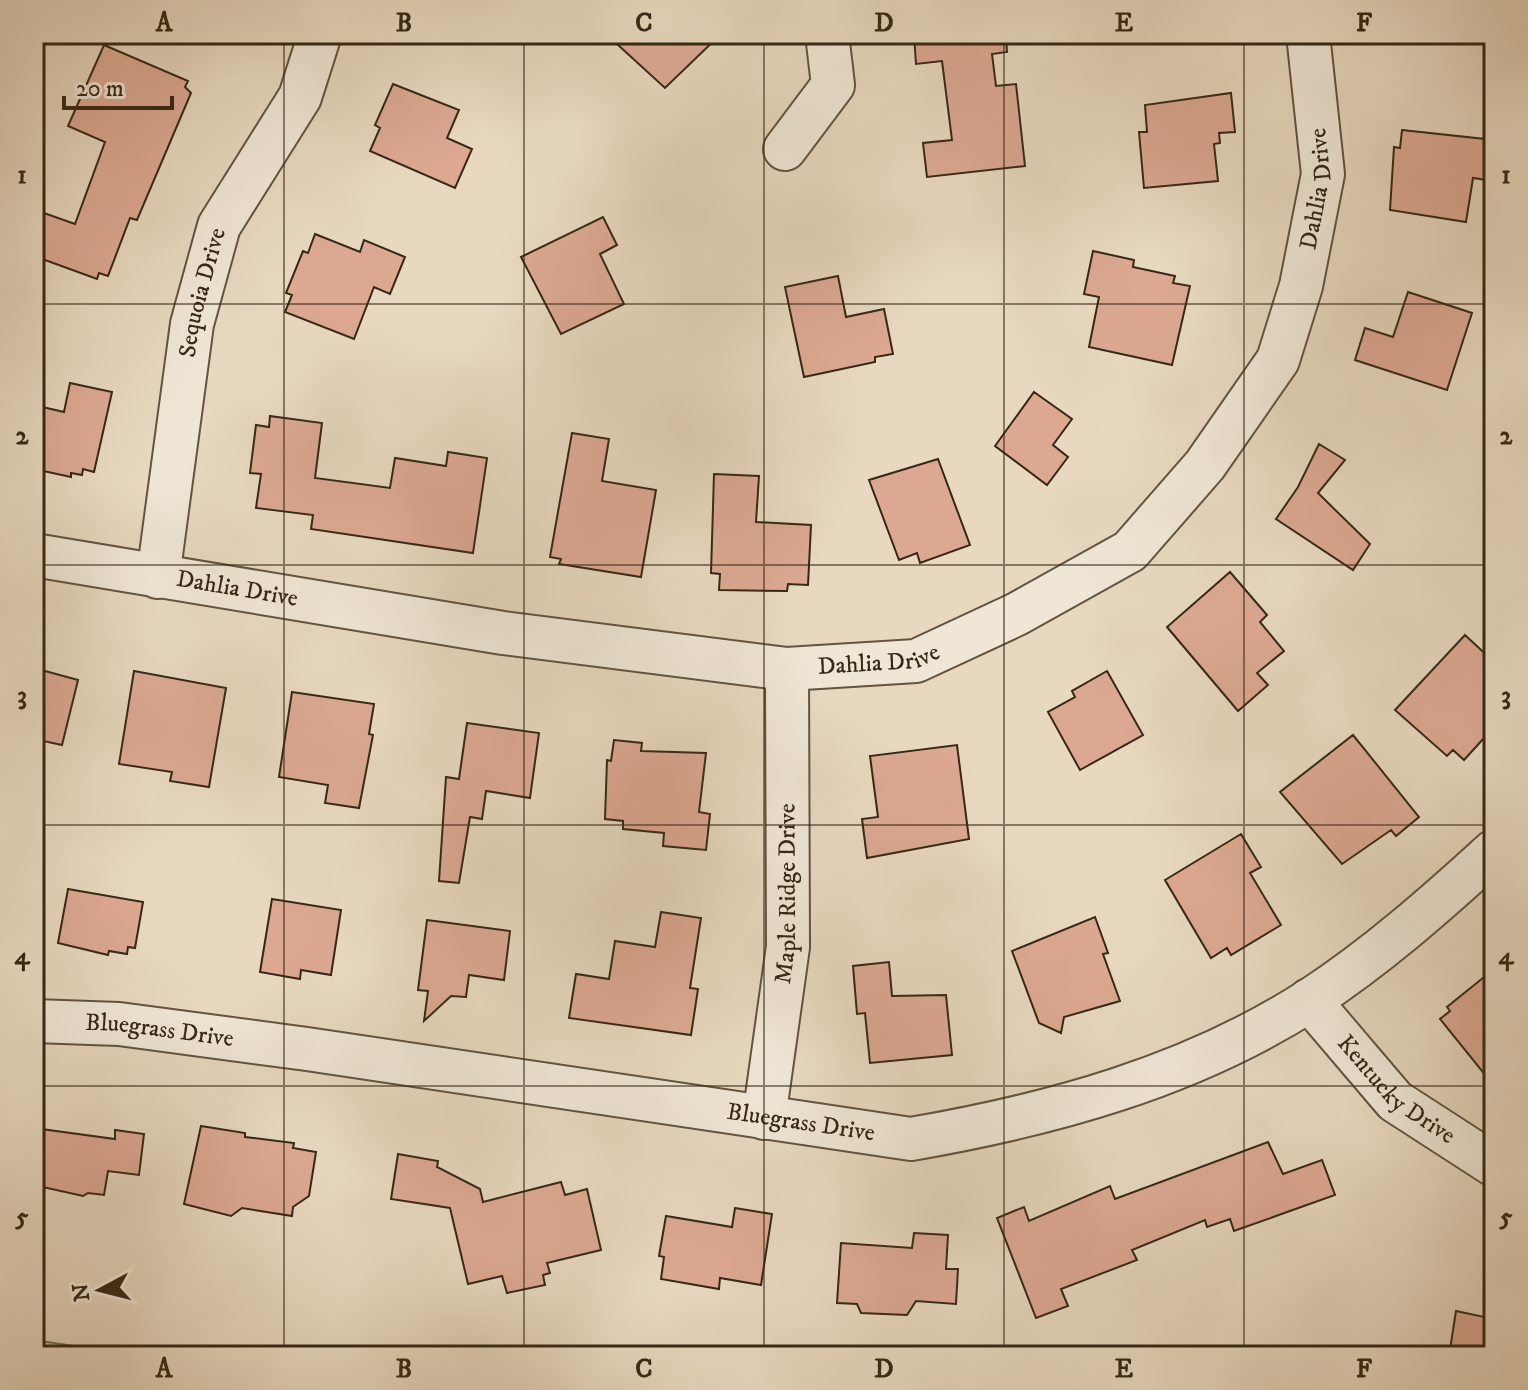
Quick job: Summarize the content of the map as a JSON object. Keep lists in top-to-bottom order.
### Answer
{
  "streets": {
    "street": [
      "Dahlia Drive",
      "Sequoia Drive",
      "Maple Ridge Drive",
      "Bluegrass Drive",
      "Kentucky Drive"
    ]
  },
  "crossings": [
    ["Dahlia Drive", "Sequoia Drive"],
    ["Dahlia Drive", "Maple Ridge Drive"],
    ["Maple Ridge Drive", "Bluegrass Drive"],
    ["Bluegrass Drive", "Kentucky Drive"]
  ],
  "scale_bar": "20 m",
  "north": "left",
  "grid": {
    "columns": [
      "A",
      "B",
      "C",
      "D",
      "E",
      "F"
    ],
    "rows": [
      "1",
      "2",
      "3",
      "4",
      "5"
    ]
  }
}
